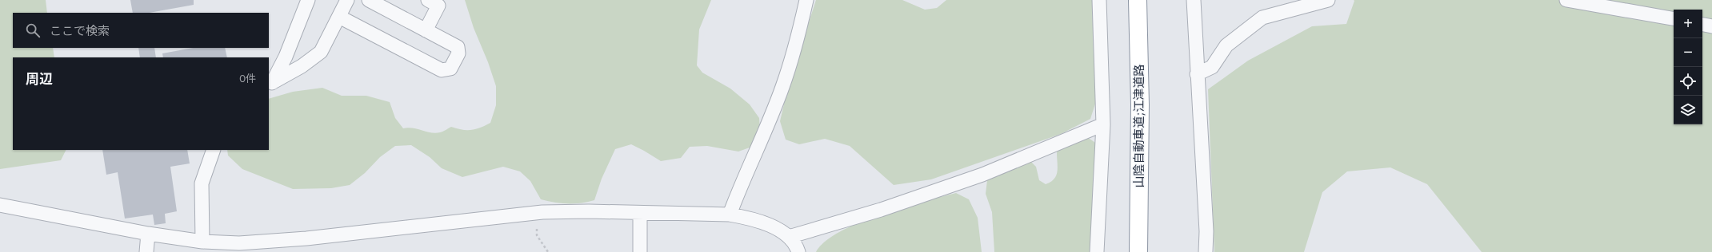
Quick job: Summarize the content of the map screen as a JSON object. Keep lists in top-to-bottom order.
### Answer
{
  "streets": {
    "highway": ["山陰自動車道;江津道路"]
  },
  "page": {
    "map_buttons": ["+", "−"],
    "search": "ここで検索",
    "heading": ["周辺", "0件"]
  }
}
